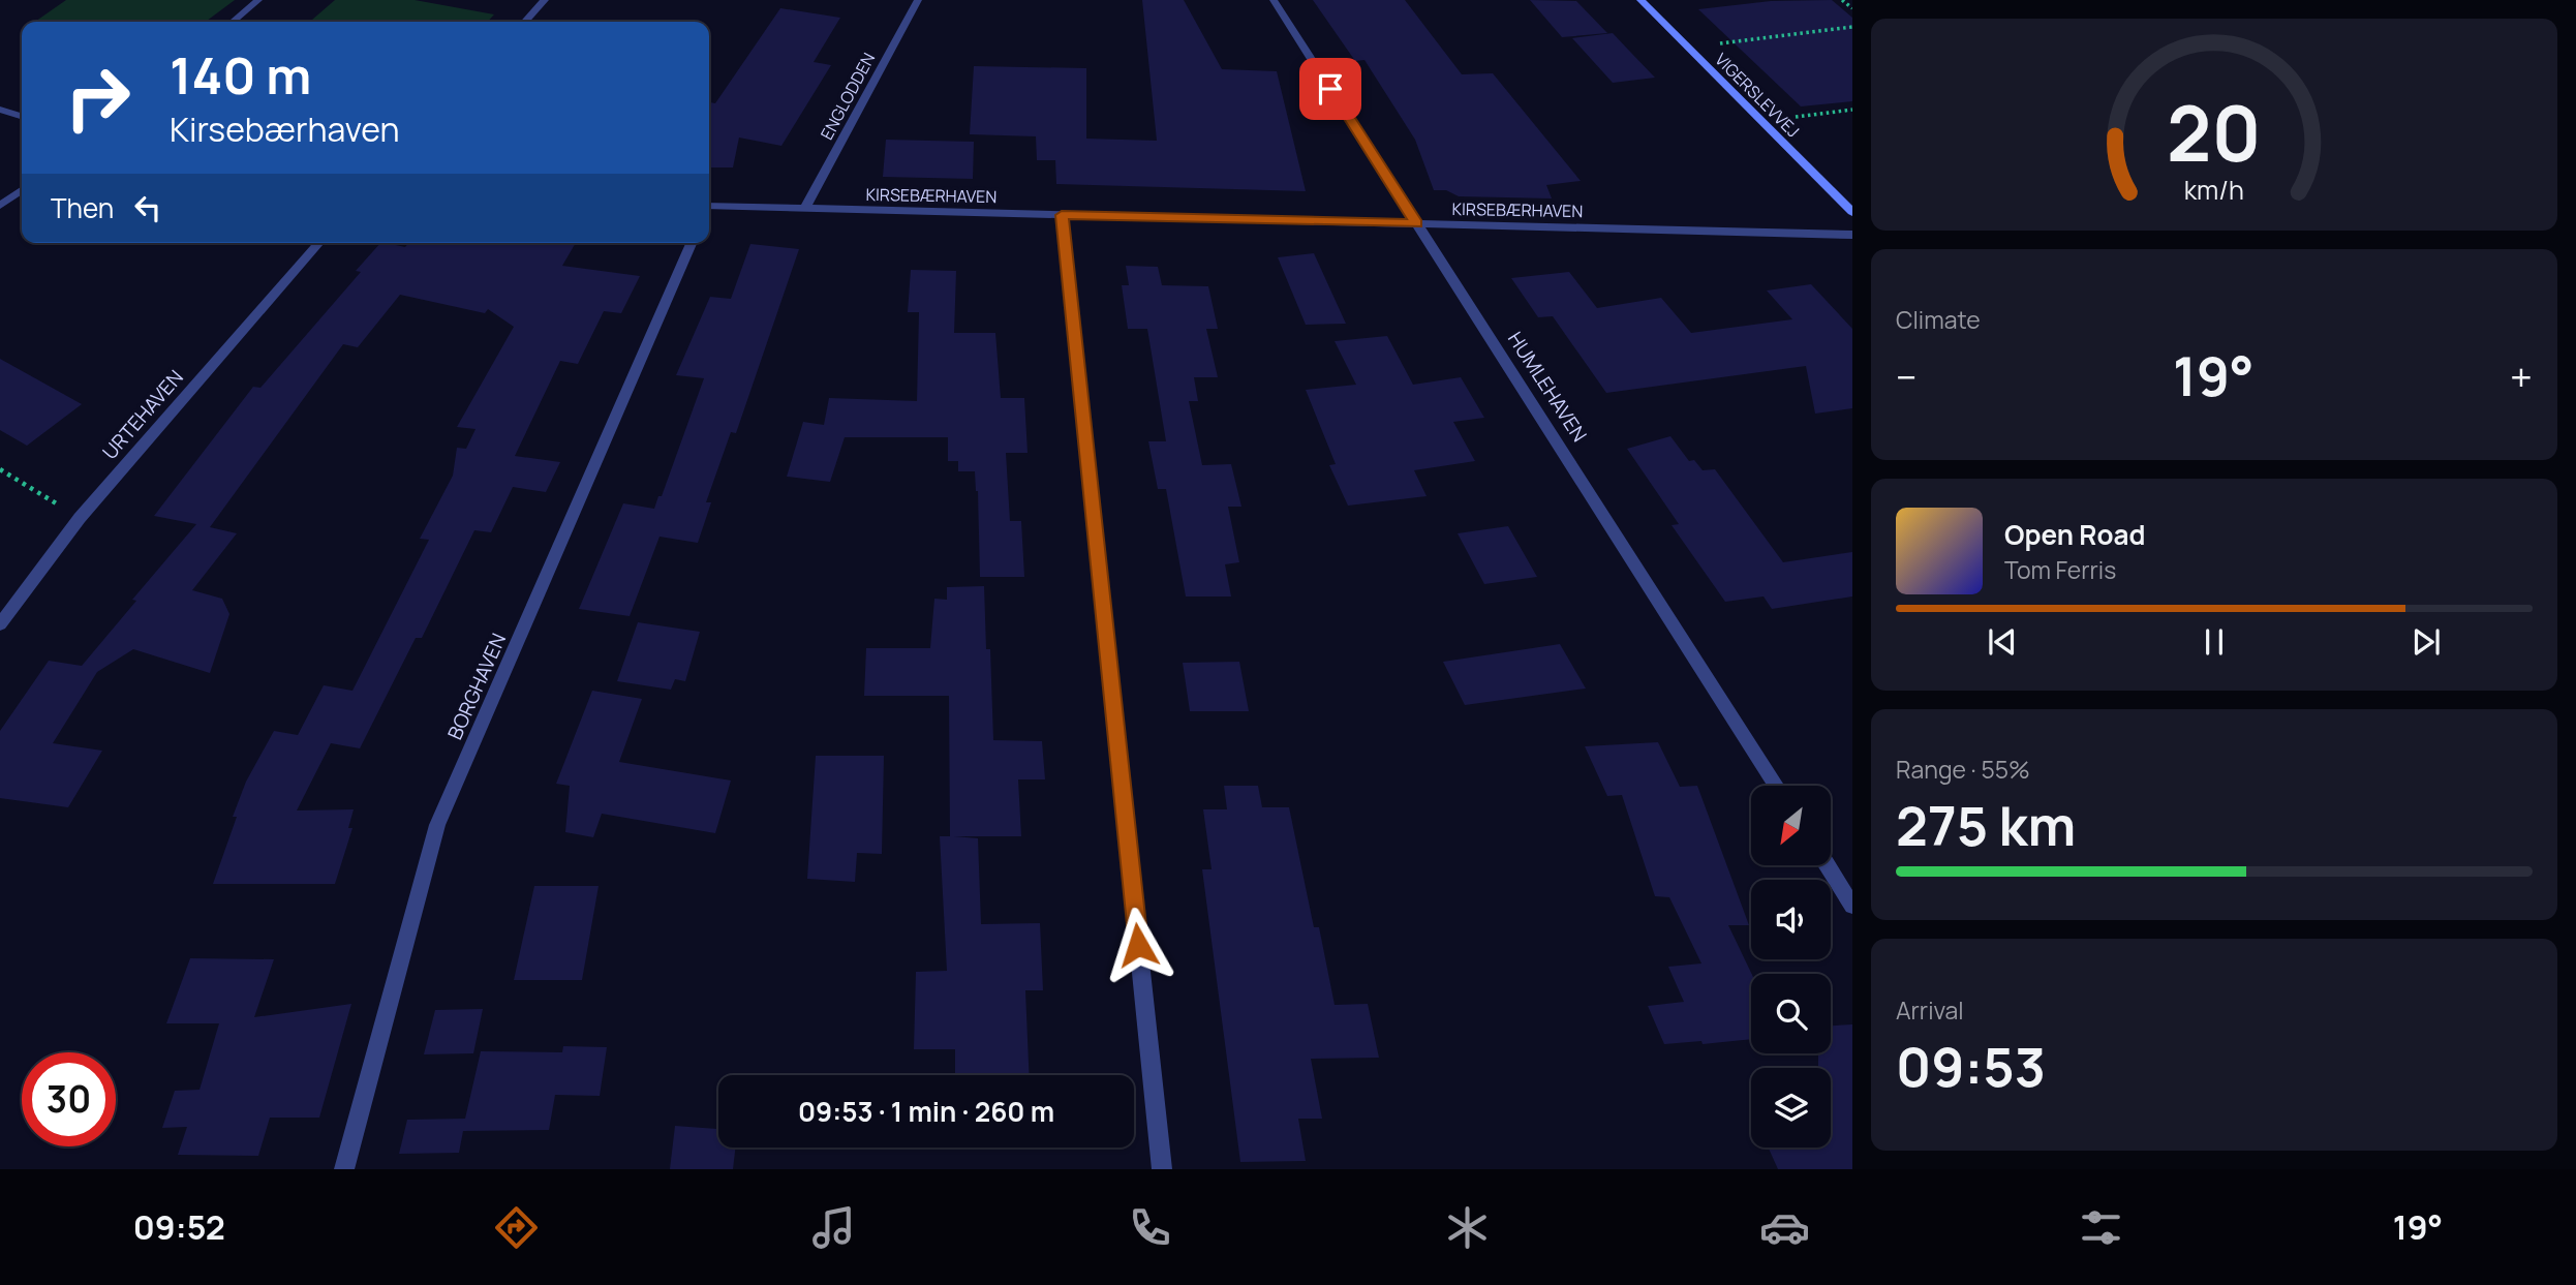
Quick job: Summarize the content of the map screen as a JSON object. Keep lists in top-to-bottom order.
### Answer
{
  "streets": {
    "street": [
      "VIGERSLEVVEJ",
      "ENGLODDEN",
      "KIRSEBÆRHAVEN",
      "HUMLEHAVEN",
      "URTEHAVEN",
      "BORGHAVEN"
    ]
  },
  "crossings": [
    ["ENGLODDEN", "KIRSEBÆRHAVEN"],
    ["KIRSEBÆRHAVEN", "HUMLEHAVEN"]
  ],
  "north": "bottom left",
  "page": {
    "turn": ["140 m", "Kirsebærhaven"],
    "then": "Then",
    "tile": [
      "Climate",
      ["Range · 55%", "275 km"],
      ["Arrival", "09:53"]
    ],
    "heat": ["−", "19°", "+"],
    "song": ["Open Road", "Tom Ferris"],
    "limit": "30",
    "trip": "09:53 · 1 min · 260 m",
    "tabs": ["09:52", "19°"],
    "gauge": ["20", "km/h"]
  }
}
